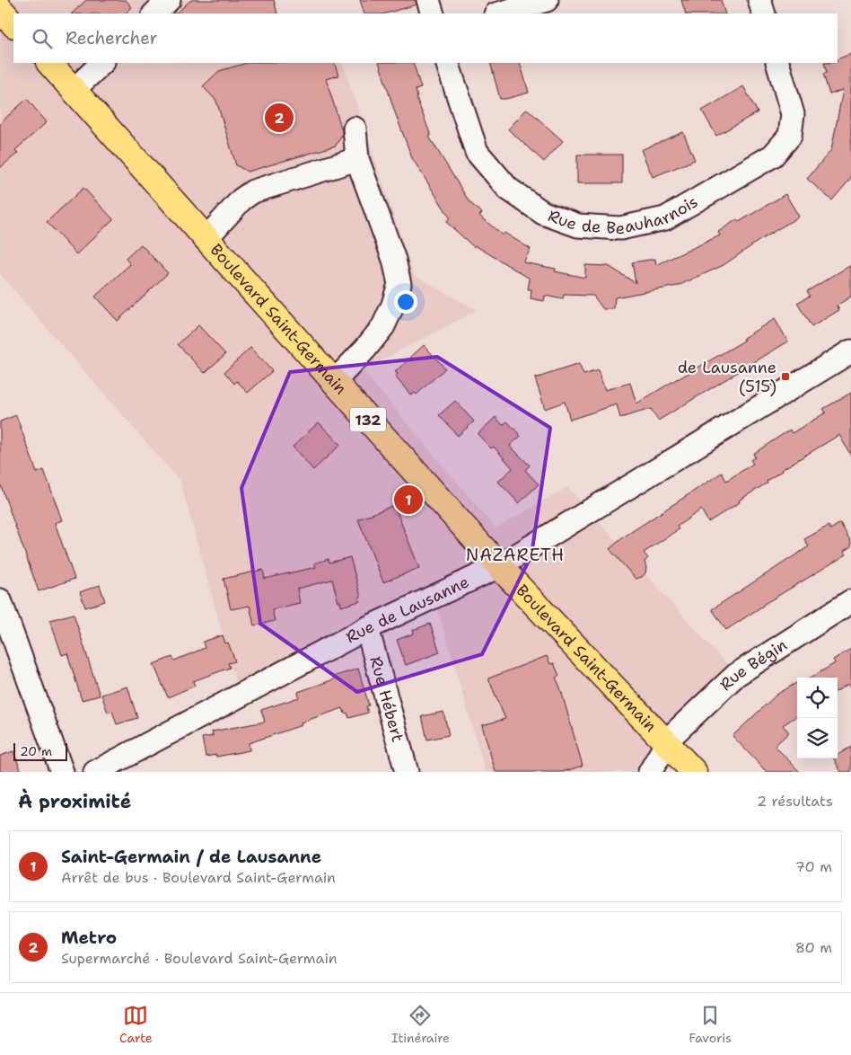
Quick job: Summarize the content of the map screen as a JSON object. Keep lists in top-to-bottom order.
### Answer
{
  "streets": {
    "main road": ["Boulevard Saint-Germain", "132"],
    "street": [
      "Rue de Beauharnois",
      "Rue de Lausanne",
      "Rue Bégin",
      "Rue Hébert"
    ]
  },
  "crossings": [
    ["Boulevard Saint-Germain", "Rue de Lausanne"],
    ["Boulevard Saint-Germain", "Rue Bégin"],
    ["Rue de Lausanne", "Rue Hébert"]
  ],
  "districts": ["NAZARETH"],
  "places": {
    "transit": ["de Lausanne (515)"]
  },
  "scale_bar": "20 m",
  "page": {
    "search": "Rechercher",
    "pins": ["2", "1"],
    "scale": "20 m",
    "heading": ["À proximité", "2 résultats"],
    "list": [
      {
        "mark": "1",
        "name": "Saint-Germain / de Lausanne",
        "note": "Arrêt de bus · Boulevard Saint-Germain",
        "value": "70 m"
      },
      {
        "mark": "2",
        "name": "Metro",
        "note": "Supermarché · Boulevard Saint-Germain",
        "value": "80 m"
      }
    ],
    "nav": ["Carte", "Itinéraire", "Favoris"]
  }
}
